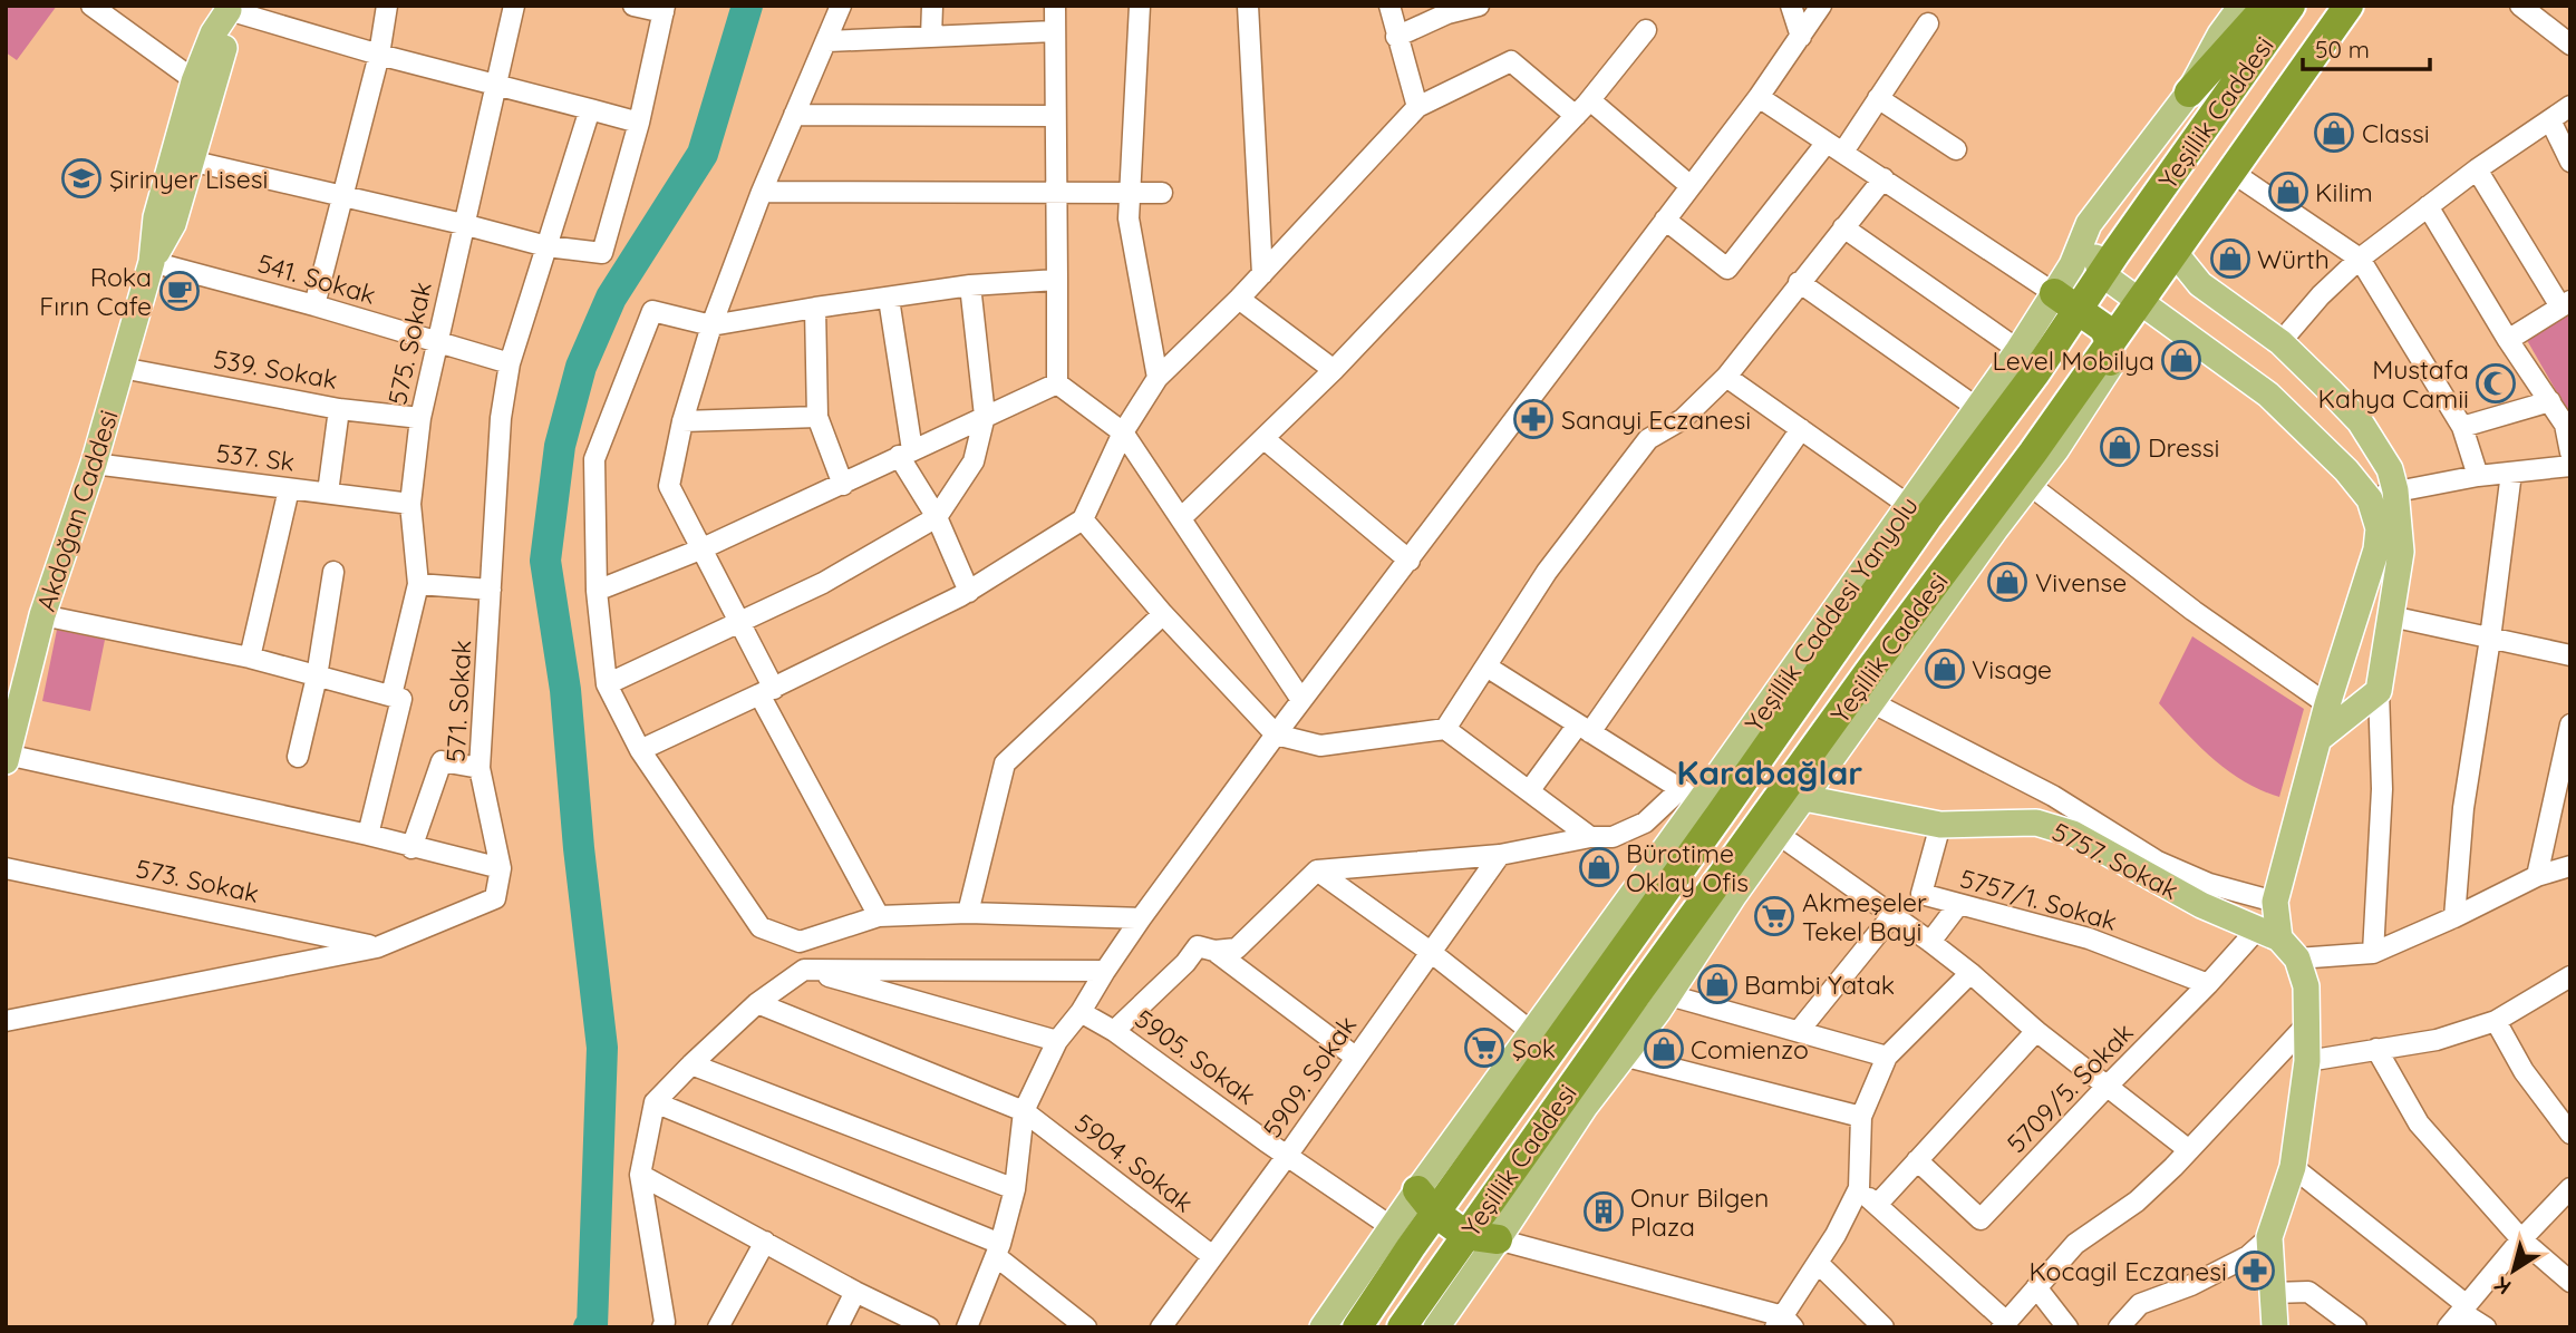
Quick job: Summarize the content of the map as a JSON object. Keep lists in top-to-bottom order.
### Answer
{
  "streets": {
    "highway": ["Yeşillik Caddesi"],
    "main road": ["Akdoğan Caddesi", "Yeşillik Caddesi Yanyolu", "5757. Sokak"],
    "street": [
      "541. Sokak",
      "575. Sokak",
      "539. Sokak",
      "537. Sk",
      "571. Sokak",
      "573. Sokak",
      "5757/1. Sokak",
      "5905. Sokak",
      "5909. Sokak",
      "5709/5. Sokak",
      "5904. Sokak"
    ]
  },
  "crossings": [
    ["Yeşillik Caddesi", "Yeşillik Caddesi Yanyolu"],
    ["541. Sokak", "575. Sokak"],
    ["541. Sokak", "Akdoğan Caddesi"],
    ["541. Sokak", "571. Sokak"],
    ["575. Sokak", "539. Sokak"],
    ["575. Sokak", "537. Sk"],
    ["539. Sokak", "Akdoğan Caddesi"],
    ["537. Sk", "Akdoğan Caddesi"],
    ["Yeşillik Caddesi Yanyolu", "5905. Sokak"],
    ["5757. Sokak", "5757/1. Sokak"],
    ["5757. Sokak", "5709/5. Sokak"],
    ["5757/1. Sokak", "5709/5. Sokak"],
    ["5905. Sokak", "5909. Sokak"],
    ["5909. Sokak", "5904. Sokak"]
  ],
  "districts": ["Karabağlar"],
  "places": {
    "shop": [
      "Classi",
      "Kilim",
      "Würth",
      "Level Mobilya",
      "Dressi",
      "Vivense",
      "Visage",
      "Bürotime Oklay Ofis",
      "Bambi Yatak",
      "Comienzo"
    ],
    "school or university": ["Şirinyer Lisesi"],
    "cafe": ["Roka Fırın Cafe"],
    "mosque": ["Mustafa Kahya Camii"],
    "pharmacy": ["Sanayi Eczanesi", "Kocagil Eczanesi"],
    "supermarket": ["Akmeşeler Tekel Bayi", "Şok"],
    "building": ["Onur Bilgen Plaza"]
  },
  "scale_bar": "50 m",
  "north": "bottom left"
}
